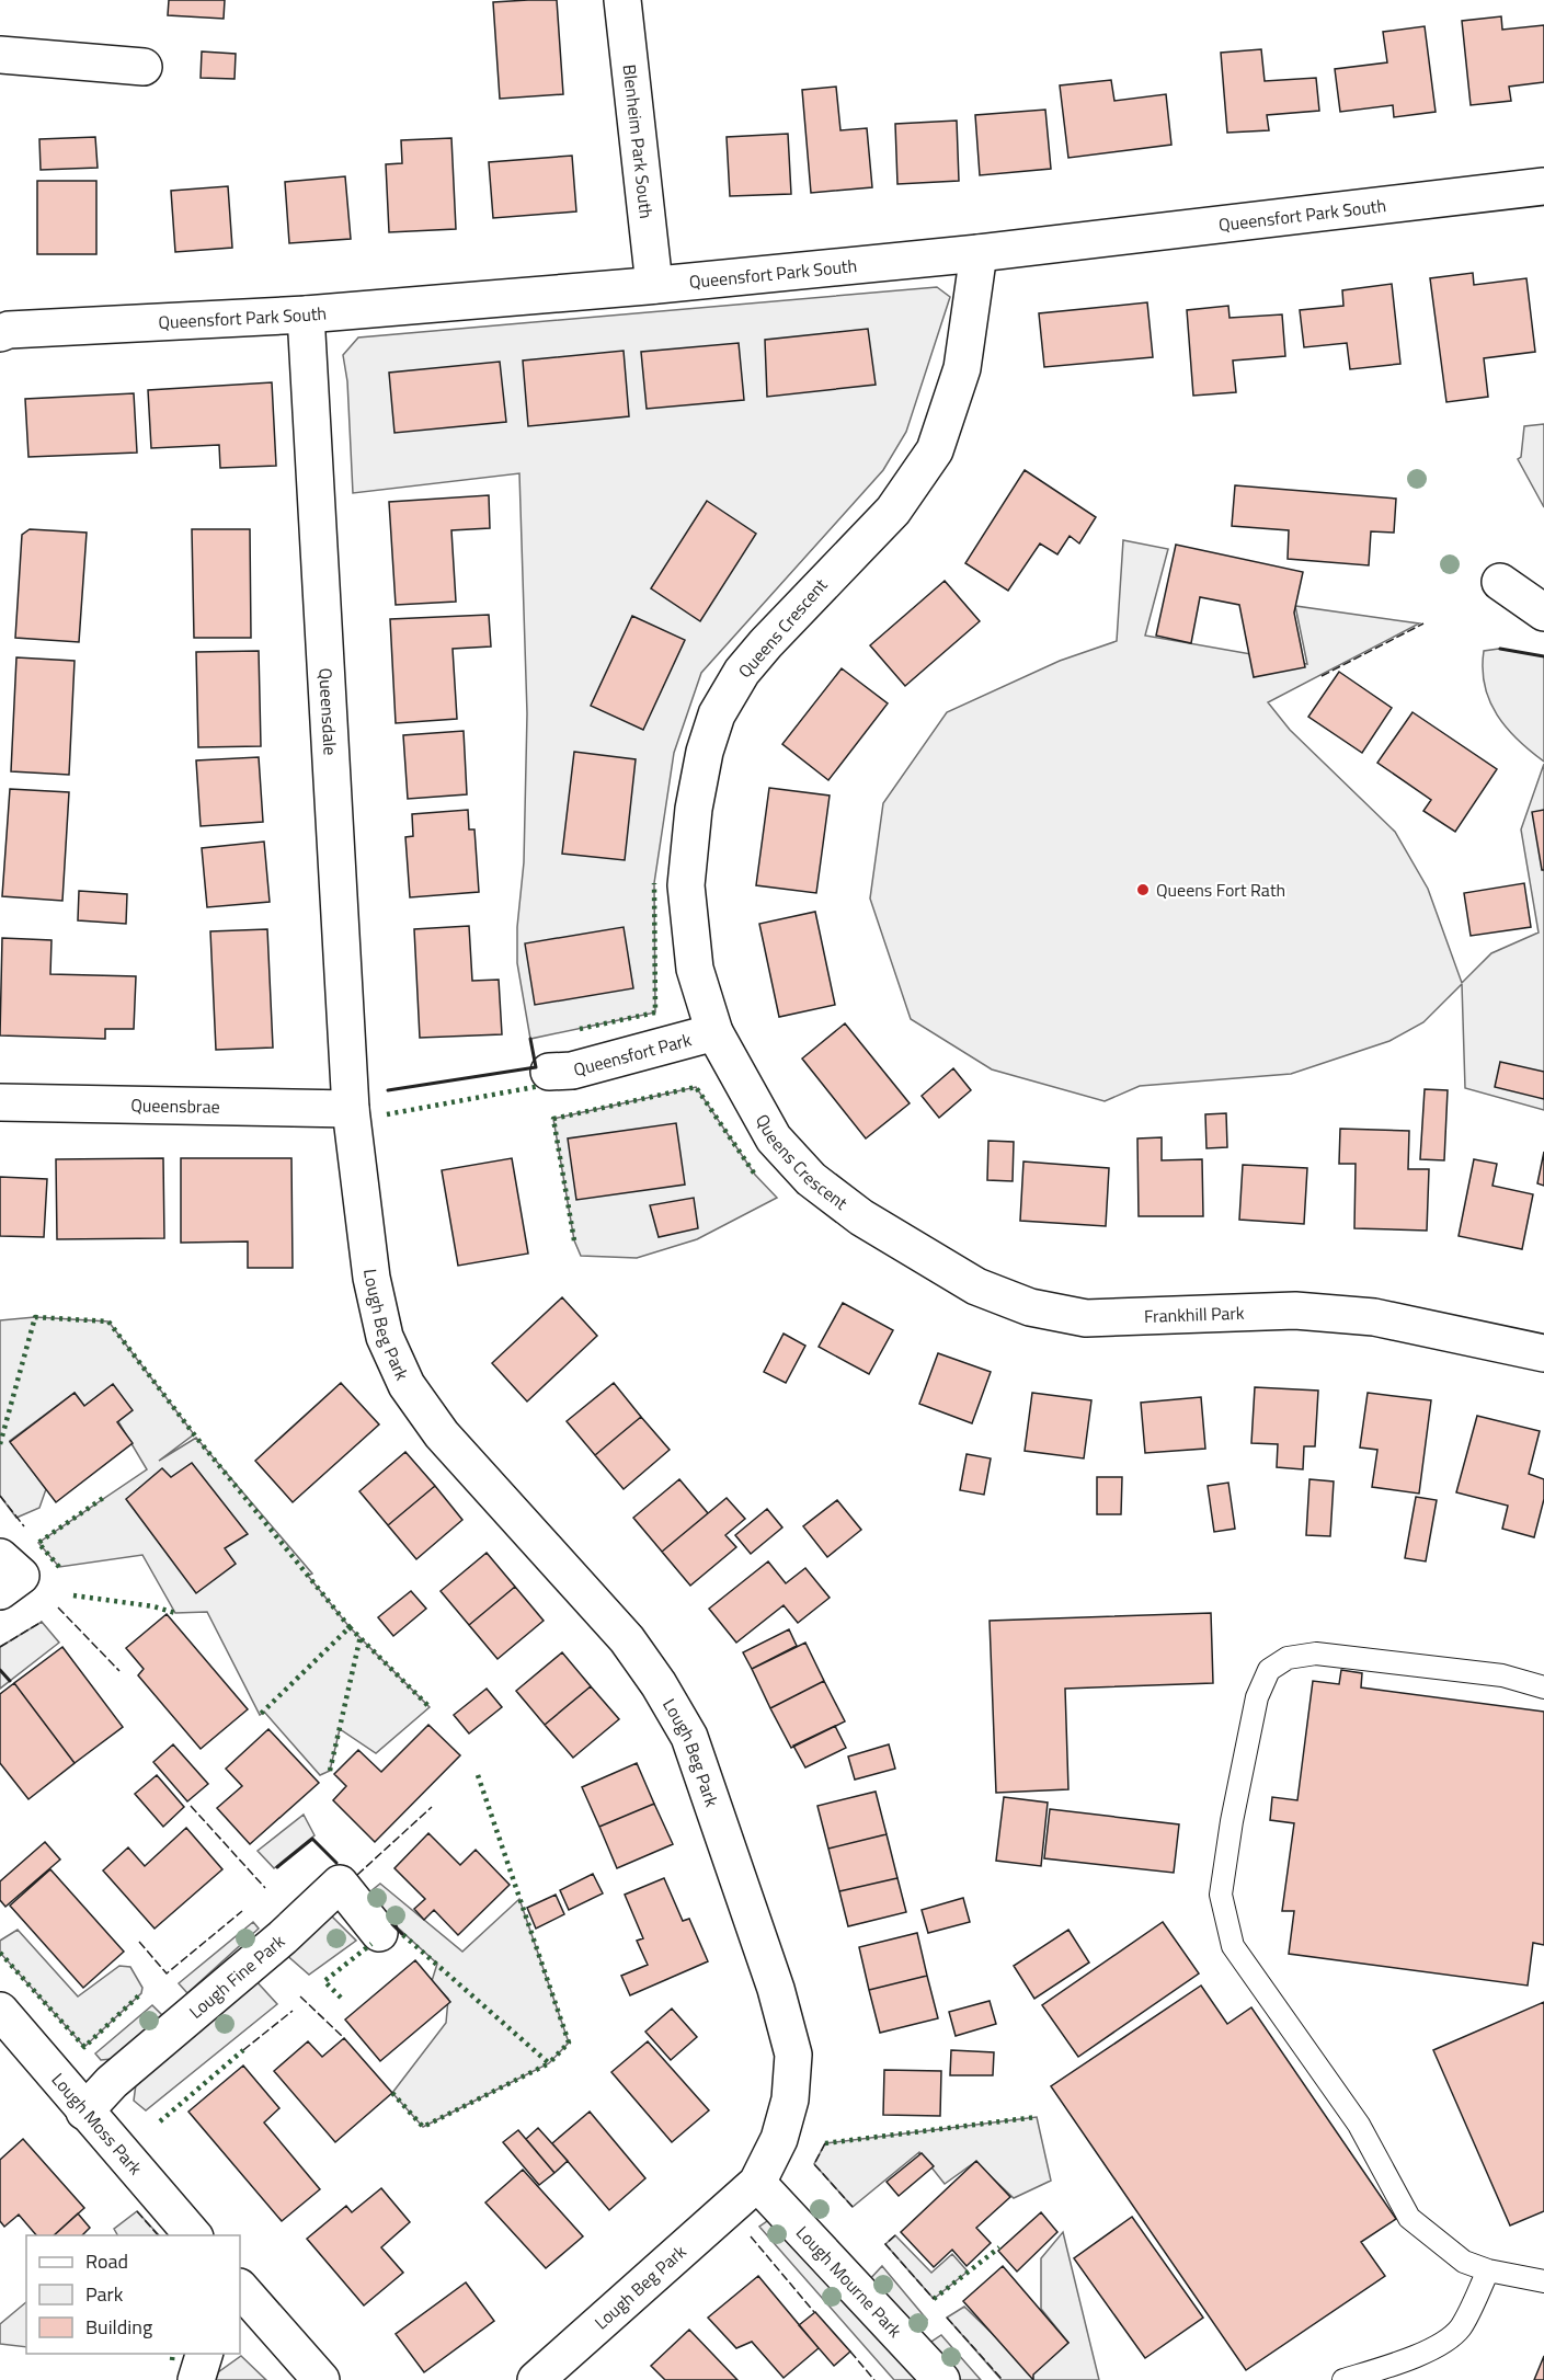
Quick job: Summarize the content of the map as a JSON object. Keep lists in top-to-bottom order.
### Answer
{
  "streets": {
    "street": [
      "Blenheim Park South",
      "Queensfort Park South",
      "Queens Crescent",
      "Queensdale",
      "Queensfort Park",
      "Queensbrae",
      "Frankhill Park",
      "Lough Beg Park",
      "Lough Fine Park",
      "Lough Moss Park",
      "Lough Mourne Park"
    ]
  },
  "crossings": [
    ["Blenheim Park South", "Queensfort Park South"],
    ["Queensfort Park South", "Queens Crescent"],
    ["Queensfort Park South", "Queensdale"],
    ["Queens Crescent", "Queensfort Park"],
    ["Queens Crescent", "Frankhill Park"],
    ["Queensdale", "Queensbrae"],
    ["Queensdale", "Lough Beg Park"],
    ["Queensbrae", "Lough Beg Park"],
    ["Lough Beg Park", "Lough Mourne Park"],
    ["Lough Fine Park", "Lough Moss Park"]
  ],
  "places": ["Queens Fort Rath"],
  "legend": ["Road", "Park", "Building"]
}
